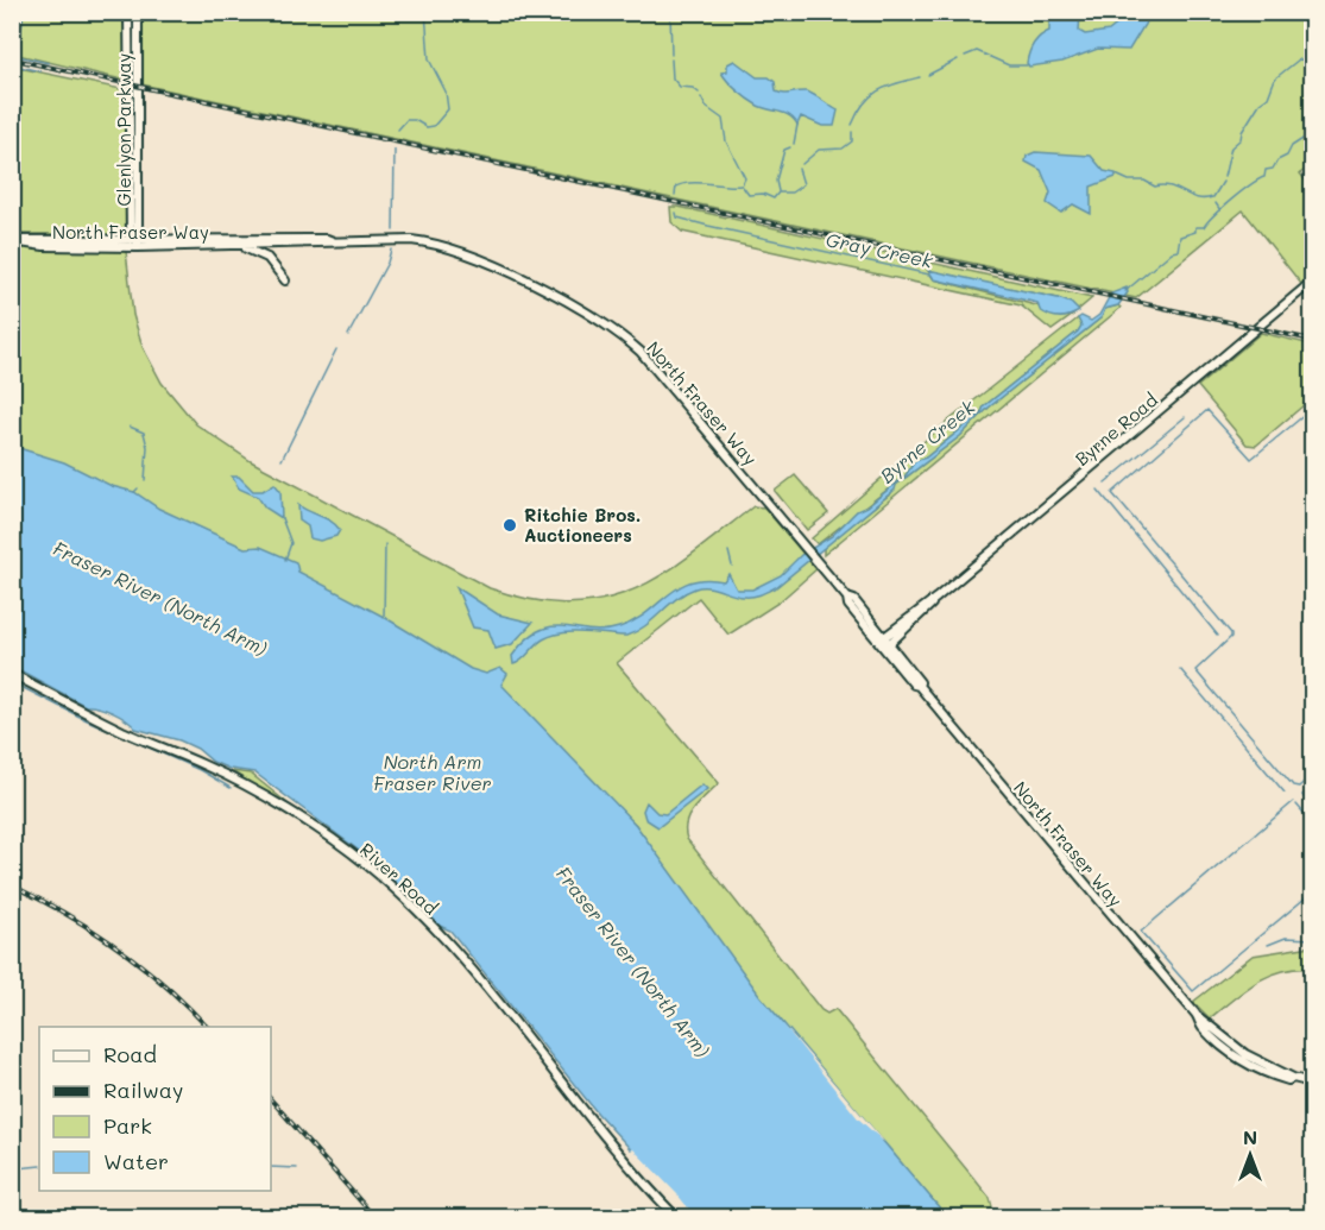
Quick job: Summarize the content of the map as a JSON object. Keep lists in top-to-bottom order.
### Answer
{
  "streets": {
    "street": [
      "Glenlyon Parkway",
      "North Fraser Way",
      "Byrne Road",
      "River Road"
    ]
  },
  "crossings": [
    ["Glenlyon Parkway", "North Fraser Way"],
    ["North Fraser Way", "Byrne Road"]
  ],
  "water": [
    "Gray Creek",
    "Byrne Creek",
    "Fraser River (North Arm)",
    "North Arm Fraser River"
  ],
  "places": ["Ritchie Bros. Auctioneers"],
  "legend": [
    "Road",
    "Railway",
    "Park",
    "Water"
  ],
  "north": "top"
}
